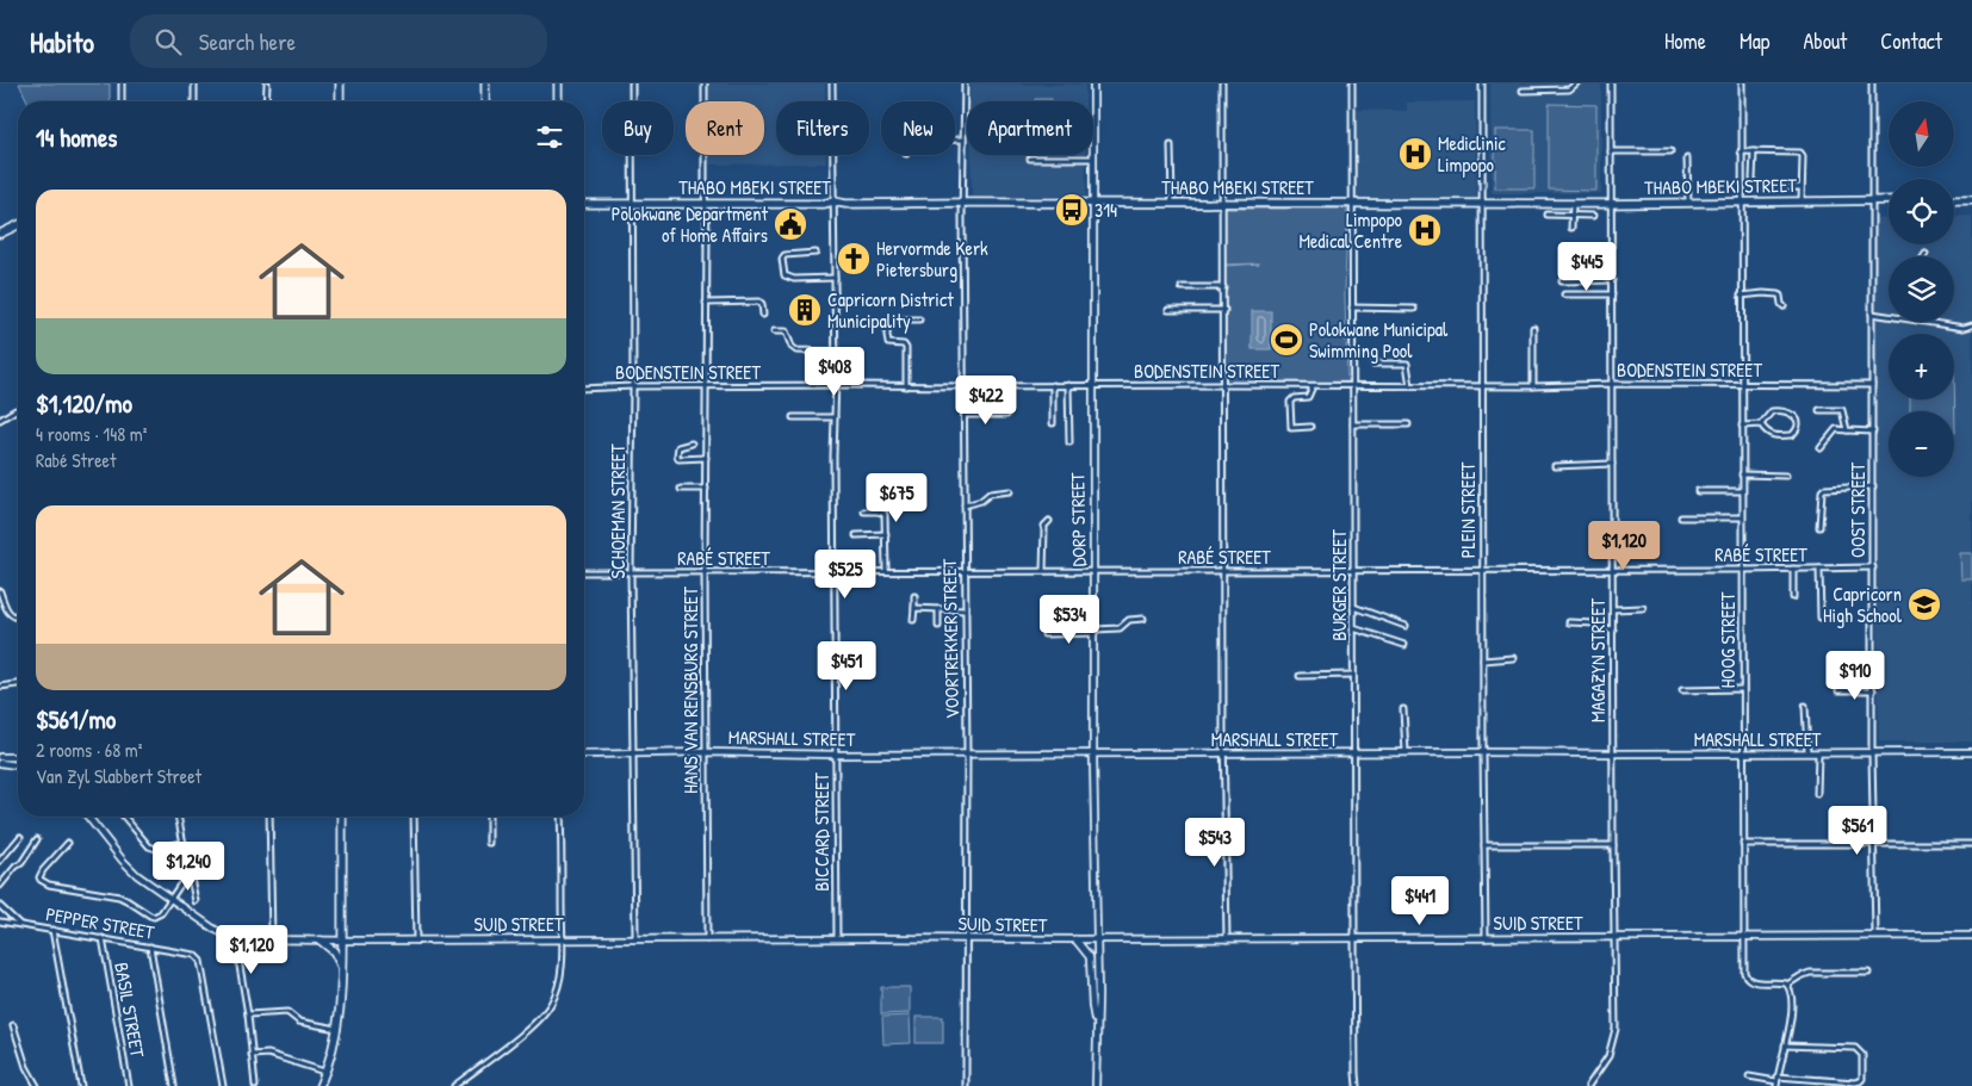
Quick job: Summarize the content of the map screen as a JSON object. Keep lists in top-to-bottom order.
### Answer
{
  "streets": {
    "main road": ["THABO MBEKI STREET"],
    "street": [
      "BODENSTEIN STREET",
      "PLEIN STREET",
      "OOST STREET",
      "SCHOEMAN STREET",
      "DORP STREET",
      "RABÉ STREET",
      "BURGER STREET",
      "VOORTREKKER STREET",
      "HOOG STREET",
      "MAGAZYN STREET",
      "HANS VAN RENSBURG STREET",
      "MARSHALL STREET",
      "BICCARD STREET",
      "PEPPER STREET",
      "SUID STREET",
      "BASIL STREET"
    ]
  },
  "crossings": [
    ["THABO MBEKI STREET", "PLEIN STREET"],
    ["THABO MBEKI STREET", "OOST STREET"],
    ["THABO MBEKI STREET", "SCHOEMAN STREET"],
    ["THABO MBEKI STREET", "DORP STREET"],
    ["THABO MBEKI STREET", "BURGER STREET"],
    ["THABO MBEKI STREET", "VOORTREKKER STREET"],
    ["THABO MBEKI STREET", "HOOG STREET"],
    ["THABO MBEKI STREET", "MAGAZYN STREET"],
    ["THABO MBEKI STREET", "HANS VAN RENSBURG STREET"],
    ["THABO MBEKI STREET", "BICCARD STREET"],
    ["BODENSTEIN STREET", "PLEIN STREET"],
    ["BODENSTEIN STREET", "OOST STREET"],
    ["BODENSTEIN STREET", "SCHOEMAN STREET"],
    ["BODENSTEIN STREET", "DORP STREET"],
    ["BODENSTEIN STREET", "BURGER STREET"],
    ["BODENSTEIN STREET", "VOORTREKKER STREET"],
    ["BODENSTEIN STREET", "HOOG STREET"],
    ["BODENSTEIN STREET", "MAGAZYN STREET"],
    ["BODENSTEIN STREET", "HANS VAN RENSBURG STREET"],
    ["BODENSTEIN STREET", "BICCARD STREET"],
    ["PLEIN STREET", "RABÉ STREET"],
    ["PLEIN STREET", "MARSHALL STREET"],
    ["PLEIN STREET", "SUID STREET"],
    ["OOST STREET", "RABÉ STREET"],
    ["OOST STREET", "MARSHALL STREET"],
    ["OOST STREET", "SUID STREET"],
    ["SCHOEMAN STREET", "RABÉ STREET"],
    ["SCHOEMAN STREET", "MARSHALL STREET"],
    ["SCHOEMAN STREET", "SUID STREET"],
    ["DORP STREET", "RABÉ STREET"],
    ["DORP STREET", "MARSHALL STREET"],
    ["DORP STREET", "SUID STREET"],
    ["RABÉ STREET", "BURGER STREET"],
    ["RABÉ STREET", "VOORTREKKER STREET"],
    ["RABÉ STREET", "HOOG STREET"],
    ["RABÉ STREET", "MAGAZYN STREET"],
    ["RABÉ STREET", "HANS VAN RENSBURG STREET"],
    ["RABÉ STREET", "BICCARD STREET"],
    ["BURGER STREET", "MARSHALL STREET"],
    ["BURGER STREET", "SUID STREET"],
    ["VOORTREKKER STREET", "MARSHALL STREET"],
    ["VOORTREKKER STREET", "SUID STREET"],
    ["HOOG STREET", "MARSHALL STREET"],
    ["HOOG STREET", "SUID STREET"],
    ["MAGAZYN STREET", "MARSHALL STREET"],
    ["MAGAZYN STREET", "SUID STREET"],
    ["HANS VAN RENSBURG STREET", "MARSHALL STREET"],
    ["HANS VAN RENSBURG STREET", "SUID STREET"],
    ["MARSHALL STREET", "BICCARD STREET"],
    ["BICCARD STREET", "SUID STREET"],
    ["PEPPER STREET", "BASIL STREET"]
  ],
  "places": {
    "hospital": ["Mediclinic Limpopo", "Limpopo Medical Centre"],
    "bus stop": ["314"],
    "public building": ["Polokwane Department of Home Affairs"],
    "church": ["Hervormde Kerk Pietersburg"],
    "building": ["Capricorn District Municipality"],
    "sports": ["Polokwane Municipal Swimming Pool"],
    "school or university": ["Capricorn High School"]
  },
  "north": "top",
  "page": {
    "header": "Habito",
    "search": "Search here",
    "nav": [
      "Home",
      "Map",
      "About",
      "Contact"
    ],
    "map_buttons": ["+", "−"],
    "chip": [
      "Buy",
      "Rent",
      "Filters",
      "New",
      "Apartment"
    ],
    "heading": "14 homes",
    "list": [
      {
        "name": "$1,120/mo",
        "note": "4 rooms · 148 m² · Rabé Street"
      },
      {
        "name": "$561/mo",
        "note": "2 rooms · 68 m² · Van Zyl Slabbert Street"
      }
    ],
    "price": [
      "$445",
      "$408",
      "$422",
      "$675",
      "$1,120",
      "$525",
      "$534",
      "$451",
      "$910",
      "$561",
      "$543",
      "$1,240",
      "$441",
      "$1,120"
    ]
  }
}
